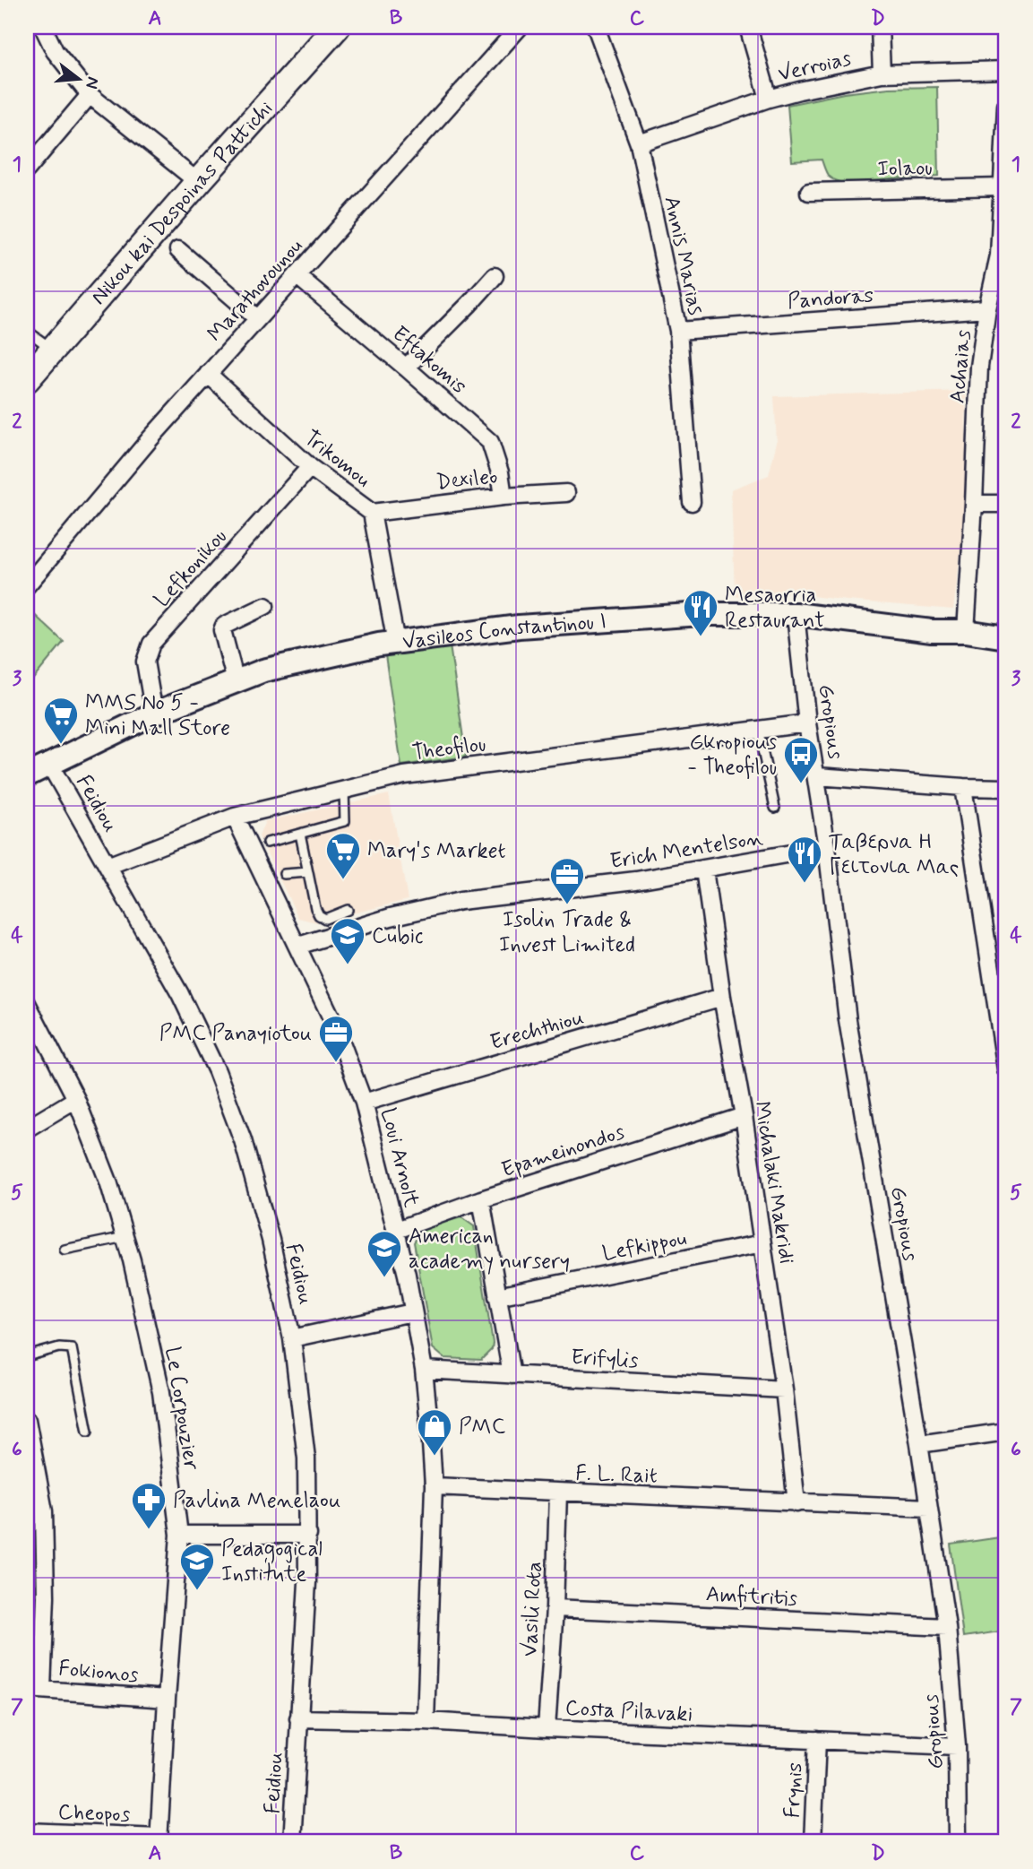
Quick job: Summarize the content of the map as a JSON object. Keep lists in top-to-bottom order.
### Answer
{
  "streets": {
    "main road": ["Nikou kai Despoinas Pattichi", "Vasileos Constantinou I"],
    "street": [
      "Verroias",
      "Iolaou",
      "Annis Marias",
      "Marathovounou",
      "Pandoras",
      "Eftakomis",
      "Achaias",
      "Trikomou",
      "Dexileo",
      "Lefkonikou",
      "Gropious",
      "Theofilou",
      "Feidiou",
      "Erich Mentelson",
      "Erechthiou",
      "Epameinondos",
      "Loui Arnolt",
      "Michalaki Makridi",
      "Lefkippou",
      "Erifylis",
      "Le Corpouzier",
      "F. L. Rait",
      "Amfitritis",
      "Vasili Rota",
      "Fokionos",
      "Costa Pilavaki",
      "Frynis",
      "Cheopos"
    ]
  },
  "crossings": [
    ["Verroias", "Annis Marias"],
    ["Iolaou", "Achaias"],
    ["Annis Marias", "Pandoras"],
    ["Marathovounou", "Eftakomis"],
    ["Marathovounou", "Trikomou"],
    ["Pandoras", "Achaias"],
    ["Eftakomis", "Dexileo"],
    ["Achaias", "Vasileos Constantinou I"],
    ["Trikomou", "Dexileo"],
    ["Trikomou", "Lefkonikou"],
    ["Trikomou", "Vasileos Constantinou I"],
    ["Lefkonikou", "Vasileos Constantinou I"],
    ["Vasileos Constantinou I", "Gropious"],
    ["Vasileos Constantinou I", "Feidiou"],
    ["Gropious", "Theofilou"],
    ["Gropious", "Erich Mentelson"],
    ["Gropious", "F. L. Rait"],
    ["Gropious", "Amfitritis"],
    ["Gropious", "Costa Pilavaki"],
    ["Theofilou", "Feidiou"],
    ["Theofilou", "Loui Arnolt"],
    ["Feidiou", "Costa Pilavaki"],
    ["Erich Mentelson", "Loui Arnolt"],
    ["Erich Mentelson", "Michalaki Makridi"],
    ["Erechthiou", "Loui Arnolt"],
    ["Erechthiou", "Michalaki Makridi"],
    ["Epameinondos", "Loui Arnolt"],
    ["Epameinondos", "Michalaki Makridi"],
    ["Loui Arnolt", "Erifylis"],
    ["Loui Arnolt", "F. L. Rait"],
    ["Loui Arnolt", "Costa Pilavaki"],
    ["Michalaki Makridi", "Lefkippou"],
    ["Michalaki Makridi", "Erifylis"],
    ["Michalaki Makridi", "F. L. Rait"],
    ["Le Corpouzier", "Fokionos"],
    ["Le Corpouzier", "Cheopos"],
    ["F. L. Rait", "Vasili Rota"],
    ["Amfitritis", "Vasili Rota"],
    ["Vasili Rota", "Costa Pilavaki"],
    ["Costa Pilavaki", "Frynis"]
  ],
  "places": {
    "restaurant": ["Mesaorria Restaurant", "Ταβερνα Η Γειτονια Μας"],
    "supermarket": ["MMS No 5 - Mini Mall Store", "Mary's Market"],
    "bus stop": ["Gkropious - Theofilou"],
    "office": ["Isolin Trade & Invest Limited", "PMC Panayiotou"],
    "school or university": ["Cubic", "American academy nursery", "Pedagogical Institute"],
    "shop": ["PMC"],
    "pharmacy": ["Pavlina Menelaou"]
  },
  "north": "right",
  "grid": {
    "columns": [
      "A",
      "B",
      "C",
      "D"
    ],
    "rows": [
      "1",
      "2",
      "3",
      "4",
      "5",
      "6",
      "7"
    ]
  }
}
